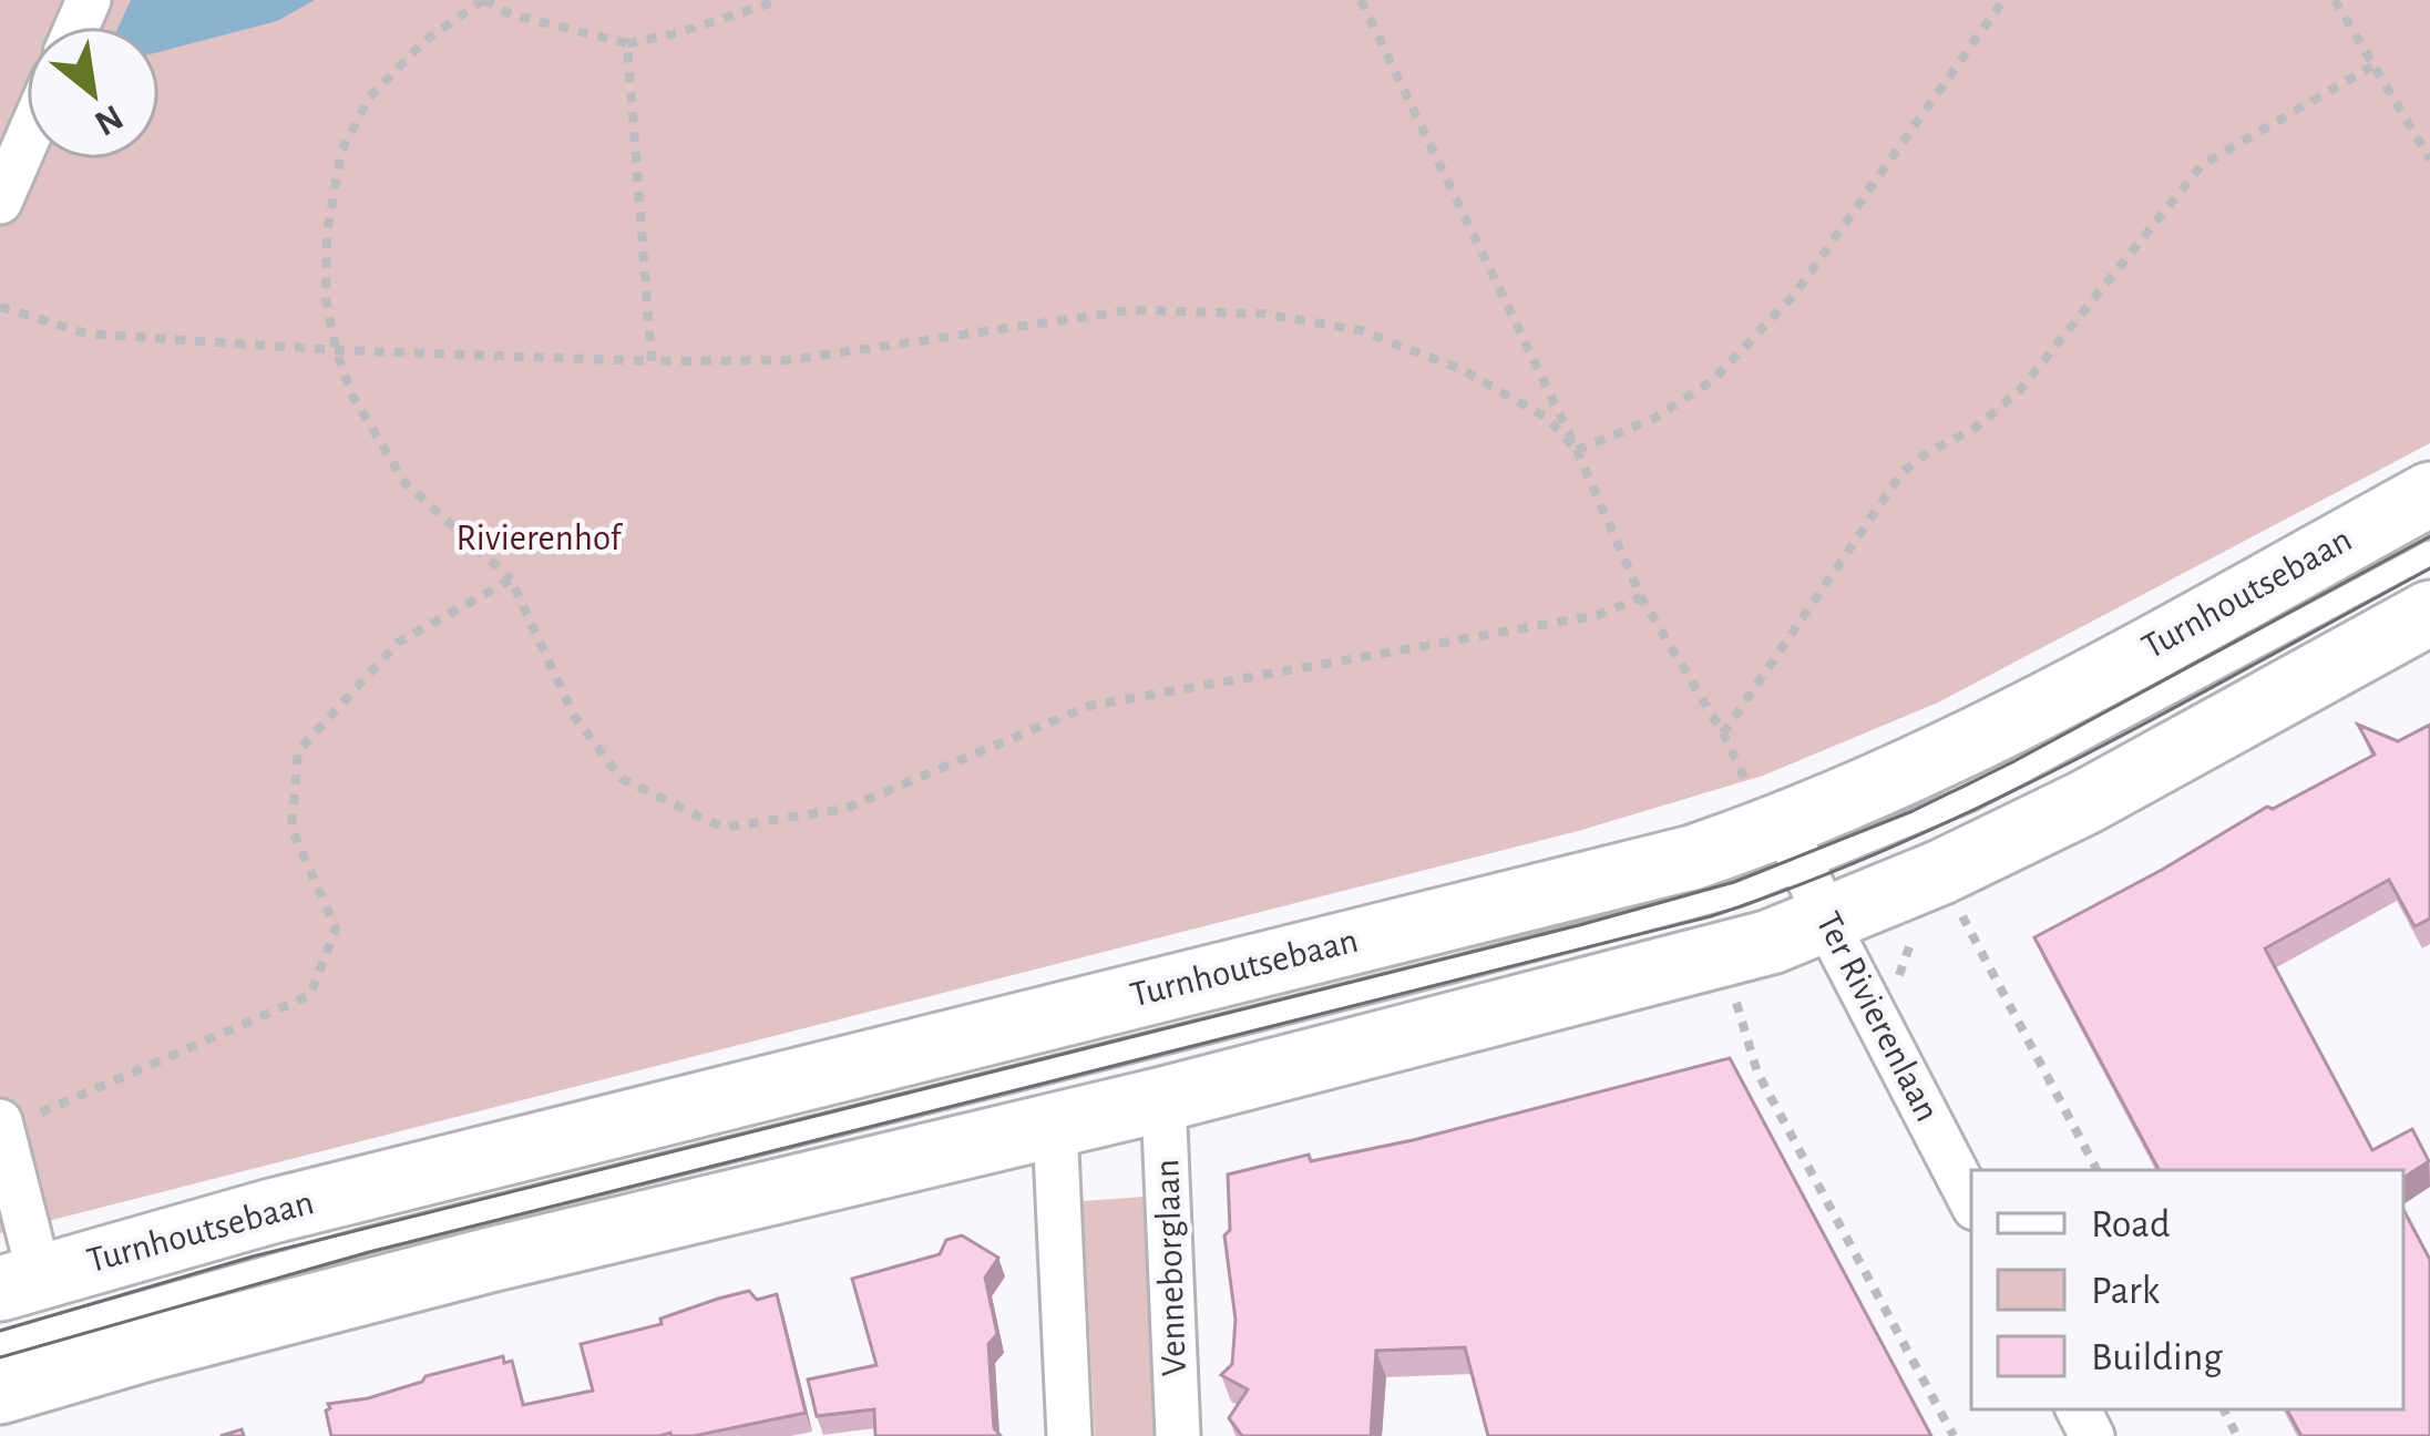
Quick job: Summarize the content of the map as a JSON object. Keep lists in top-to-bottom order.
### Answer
{
  "streets": {
    "main road": ["Turnhoutsebaan"],
    "street": ["Ter Rivierenlaan", "Venneborglaan"]
  },
  "crossings": [
    ["Turnhoutsebaan", "Ter Rivierenlaan"],
    ["Turnhoutsebaan", "Venneborglaan"]
  ],
  "parks": ["Rivierenhof"],
  "legend": ["Road", "Park", "Building"],
  "north": "bottom right"
}
